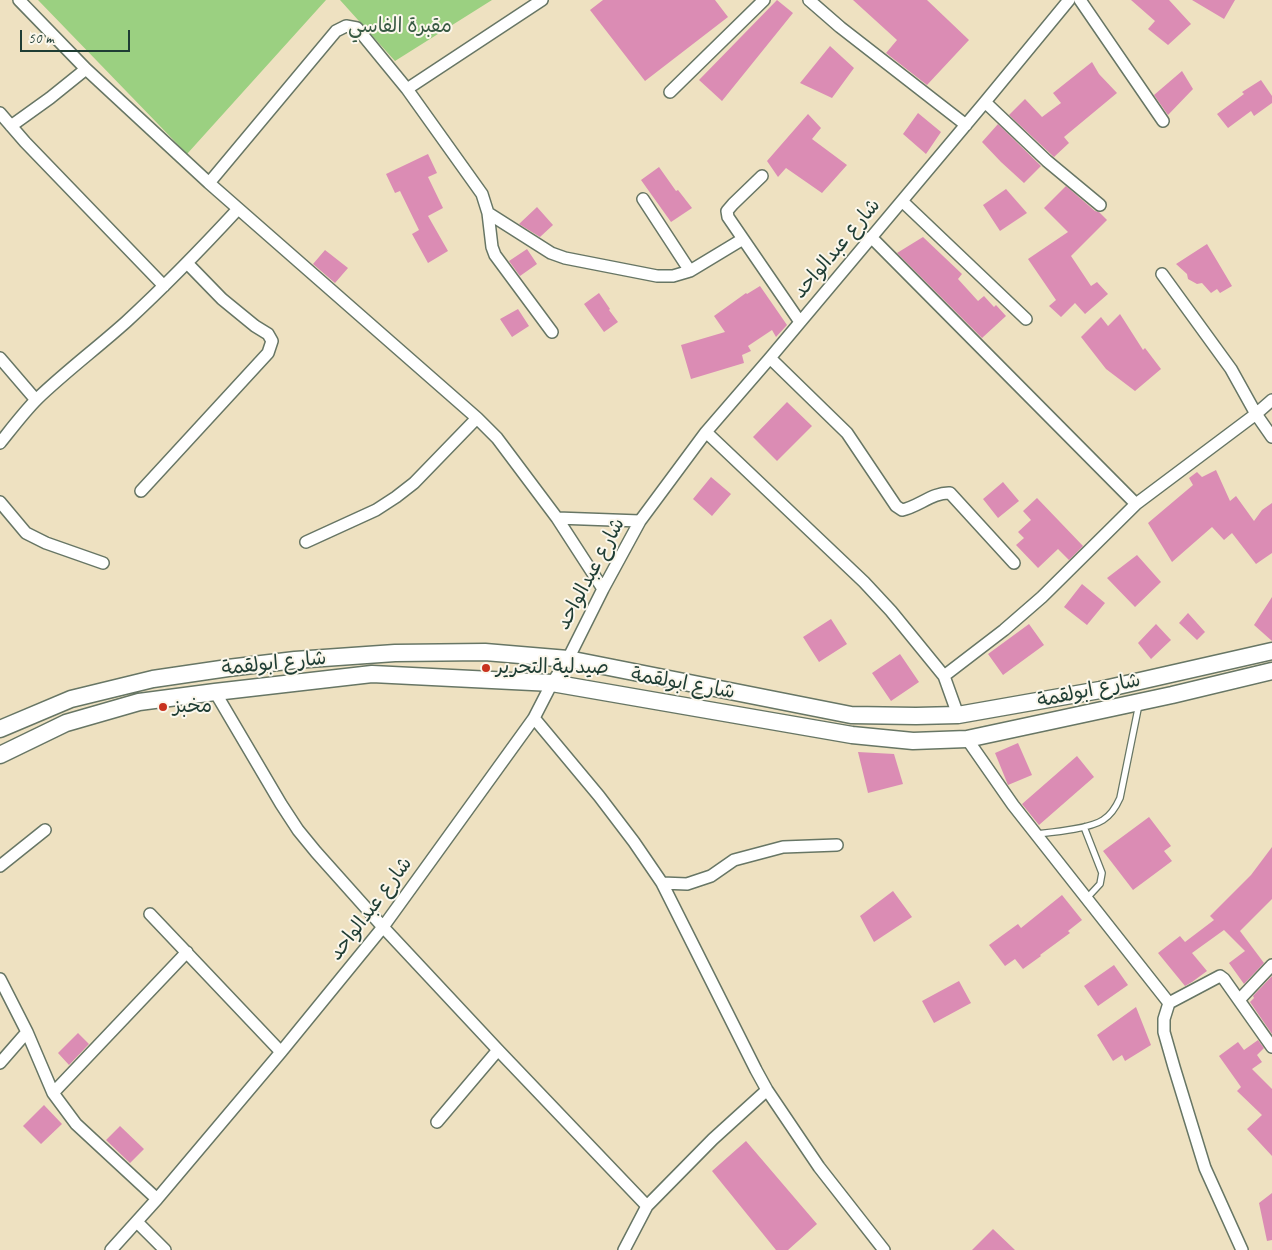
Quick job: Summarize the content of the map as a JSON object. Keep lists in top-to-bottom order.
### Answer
{
  "streets": {
    "street": ["شارع عبدالواحد", "شارع ابولقمة"]
  },
  "crossings": [
    ["شارع عبدالواحد", "شارع ابولقمة"]
  ],
  "parks": ["مقبرة الفاسي"],
  "places": ["صيدلية التحرير", "مخبز"],
  "scale_bar": "50 m"
}
